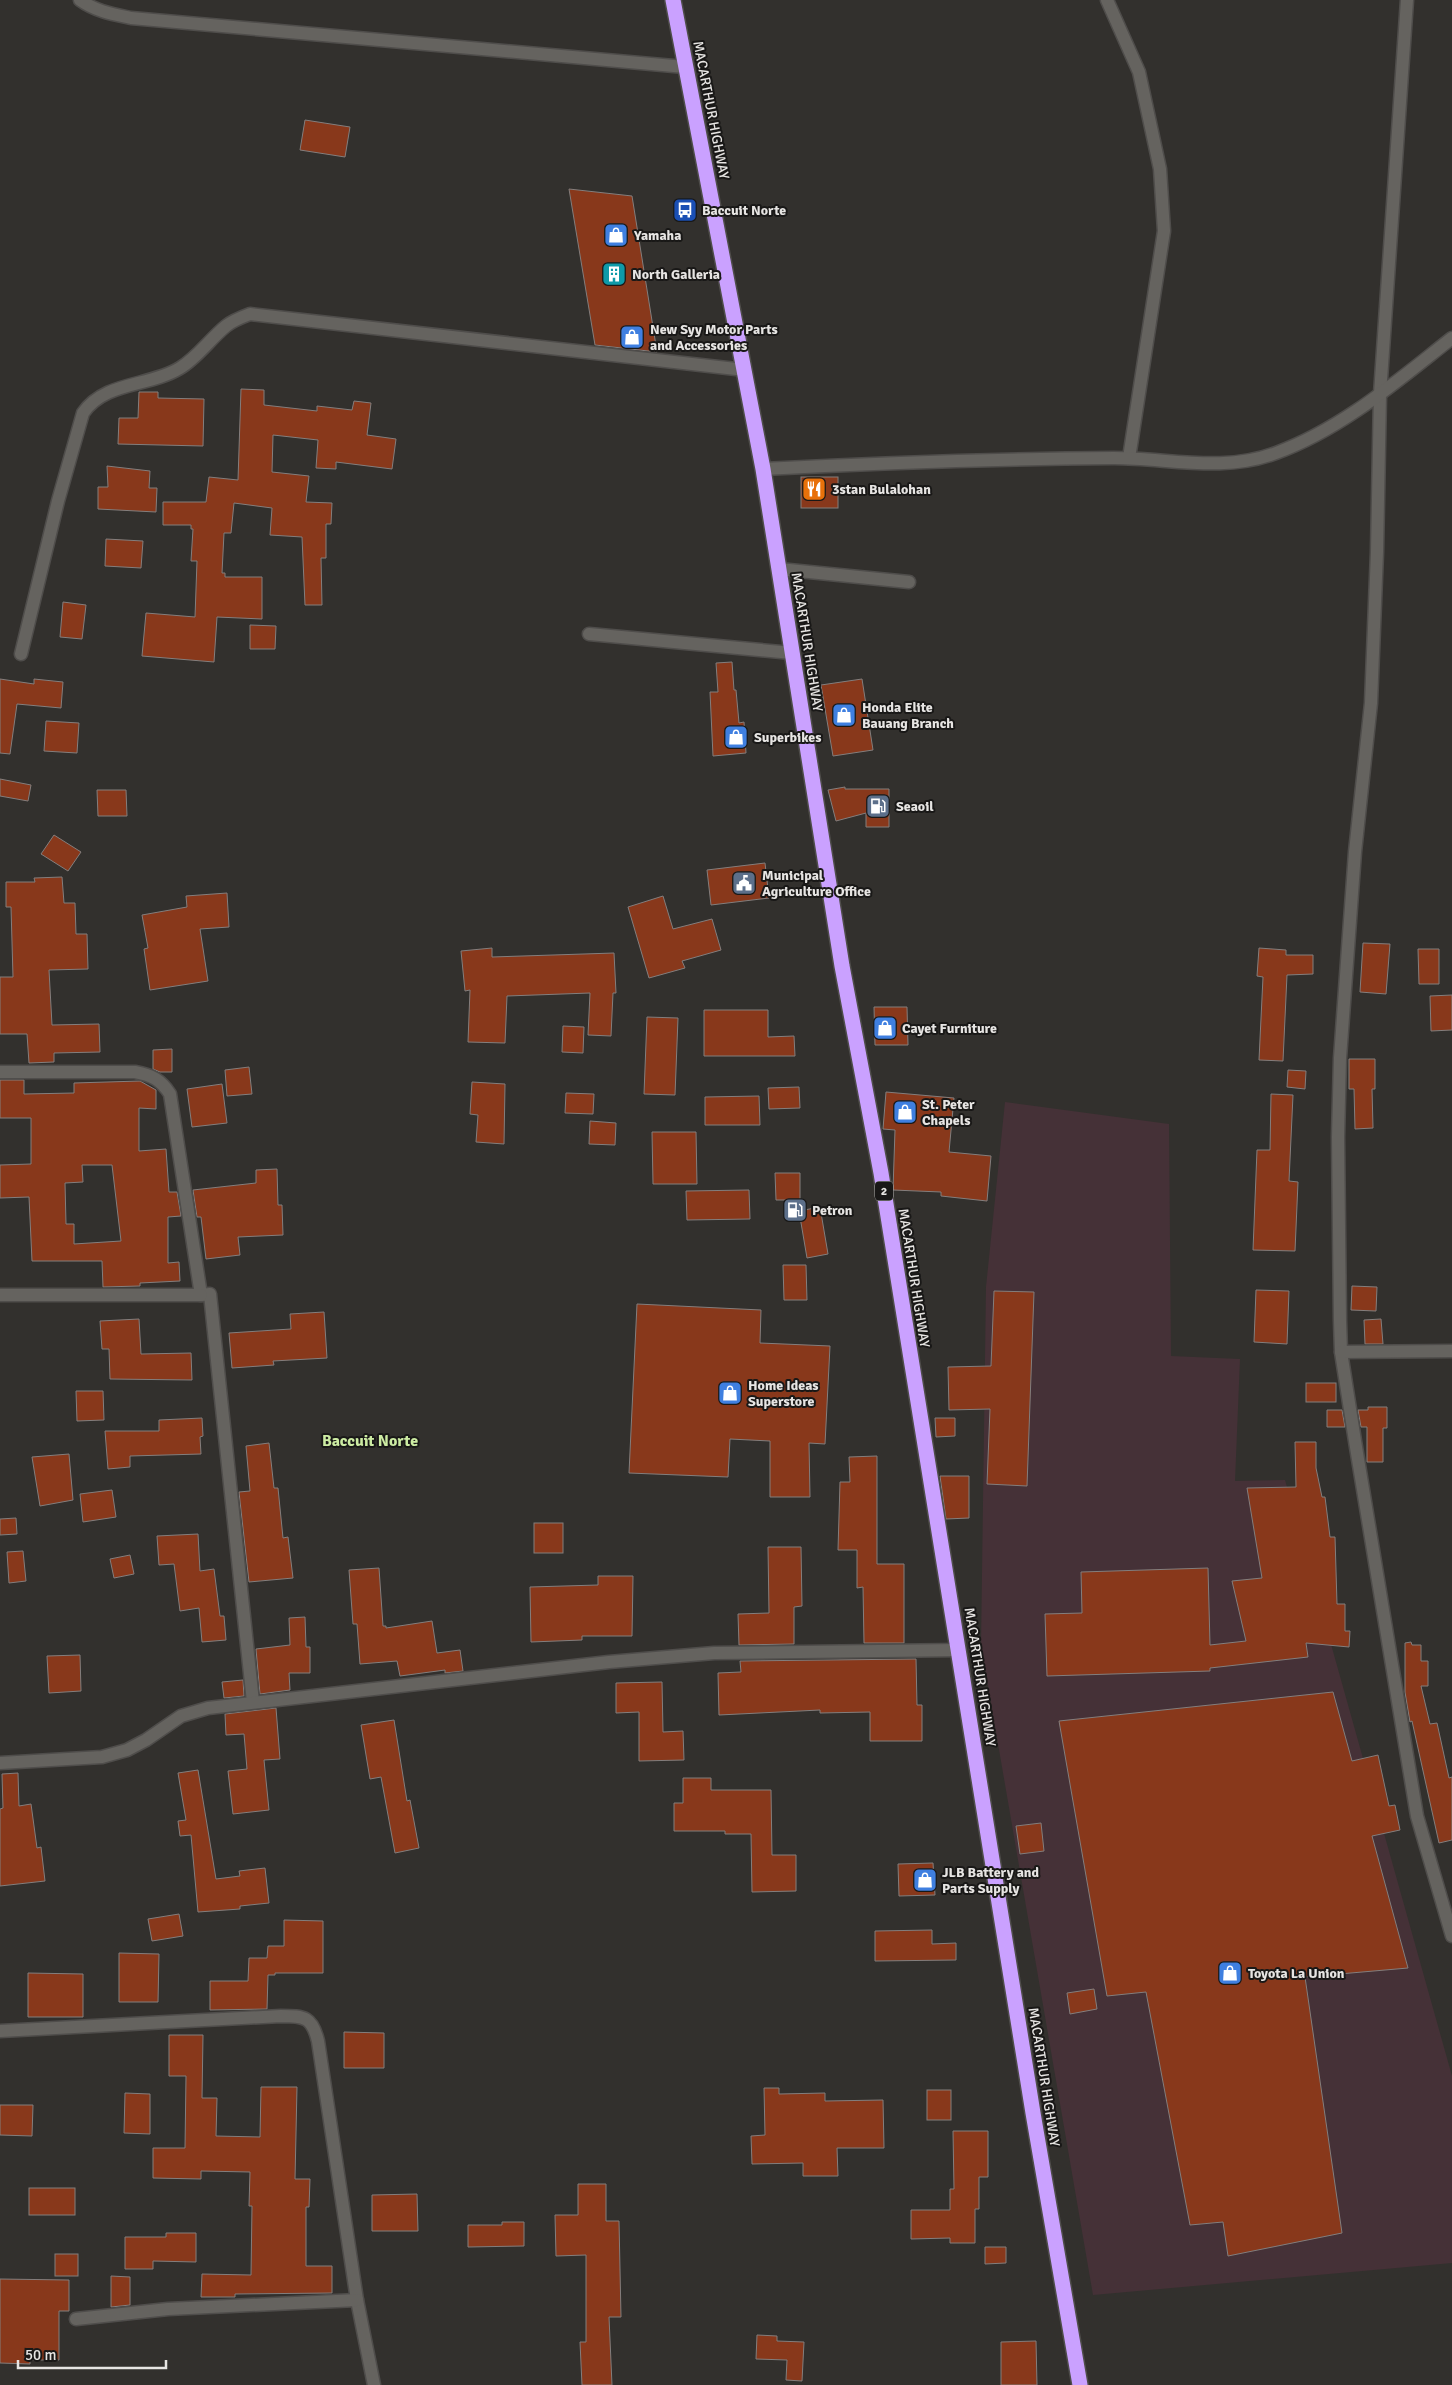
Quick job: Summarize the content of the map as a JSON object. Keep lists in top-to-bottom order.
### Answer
{
  "streets": {
    "highway": ["MACARTHUR HIGHWAY", "2"]
  },
  "districts": ["Baccuit Norte"],
  "places": {
    "bus stop": ["Baccuit Norte"],
    "shop": [
      "Yamaha",
      "New Syy Motor Parts and Accessories",
      "Honda Elite Bauang Branch",
      "Superbikes",
      "Cayet Furniture",
      "St. Peter Chapels",
      "Home Ideas Superstore",
      "JLB Battery and Parts Supply",
      "Toyota La Union"
    ],
    "building": ["North Galleria"],
    "restaurant": ["3stan Bulalohan"],
    "fuel station": ["Seaoil", "Petron"],
    "public building": ["Municipal Agriculture Office"]
  },
  "scale_bar": "50 m"
}
